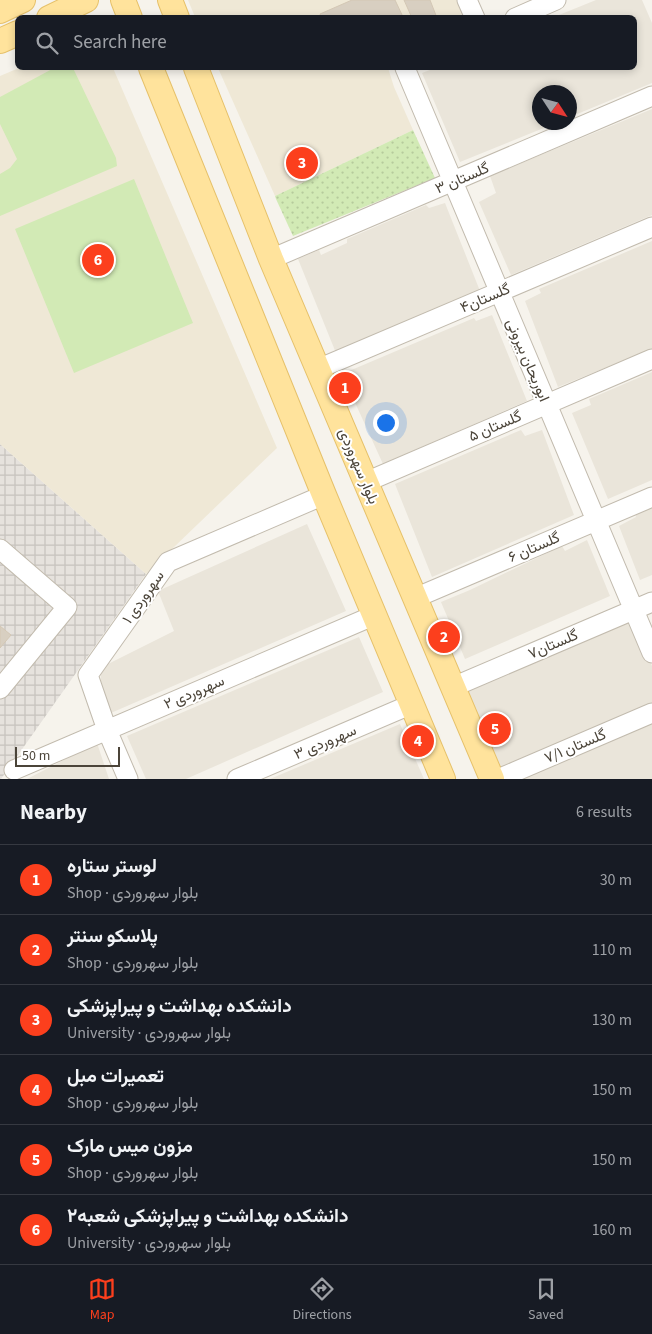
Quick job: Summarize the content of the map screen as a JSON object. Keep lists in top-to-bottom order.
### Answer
{
  "streets": {
    "main road": ["بلوار سهروردی"],
    "street": [
      "گلستان ۳",
      "گلستان۴",
      "ابوریحان بیرونی",
      "گلستان ۵",
      "گلستان ۶",
      "سهروردی ۱",
      "گلستان۷",
      "سهروردی ۲",
      "سهروردی ۳",
      "گلستان ۷/۱"
    ]
  },
  "crossings": [
    ["گلستان ۳", "ابوریحان بیرونی"],
    ["گلستان ۳", "بلوار سهروردی"],
    ["گلستان۴", "ابوریحان بیرونی"],
    ["گلستان۴", "بلوار سهروردی"],
    ["ابوریحان بیرونی", "گلستان ۵"],
    ["ابوریحان بیرونی", "گلستان ۶"],
    ["ابوریحان بیرونی", "گلستان۷"],
    ["گلستان ۵", "بلوار سهروردی"],
    ["بلوار سهروردی", "گلستان ۶"],
    ["بلوار سهروردی", "گلستان۷"],
    ["سهروردی ۱", "سهروردی ۲"]
  ],
  "scale_bar": "50 m",
  "north": "bottom right",
  "page": {
    "search": "Search here",
    "pins": [
      "3",
      "6",
      "1",
      "2",
      "5",
      "4"
    ],
    "scale": "50 m",
    "heading": ["Nearby", "6 results"],
    "list": [
      {
        "mark": "1",
        "name": "لوستر ستاره",
        "note": "Shop · بلوار سهروردی",
        "value": "30 m"
      },
      {
        "mark": "2",
        "name": "پلاسکو سنتر",
        "note": "Shop · بلوار سهروردی",
        "value": "110 m"
      },
      {
        "mark": "3",
        "name": "دانشکده بهداشت و پیراپزشکی",
        "note": "University · بلوار سهروردی",
        "value": "130 m"
      },
      {
        "mark": "4",
        "name": "تعمیرات مبل",
        "note": "Shop · بلوار سهروردی",
        "value": "150 m"
      },
      {
        "mark": "5",
        "name": "مزون میس مارک",
        "note": "Shop · بلوار سهروردی",
        "value": "150 m"
      },
      {
        "mark": "6",
        "name": "دانشکده بهداشت و پیراپزشکى شعبه۲",
        "note": "University · بلوار سهروردی",
        "value": "160 m"
      }
    ],
    "nav": ["Map", "Directions", "Saved"]
  }
}
